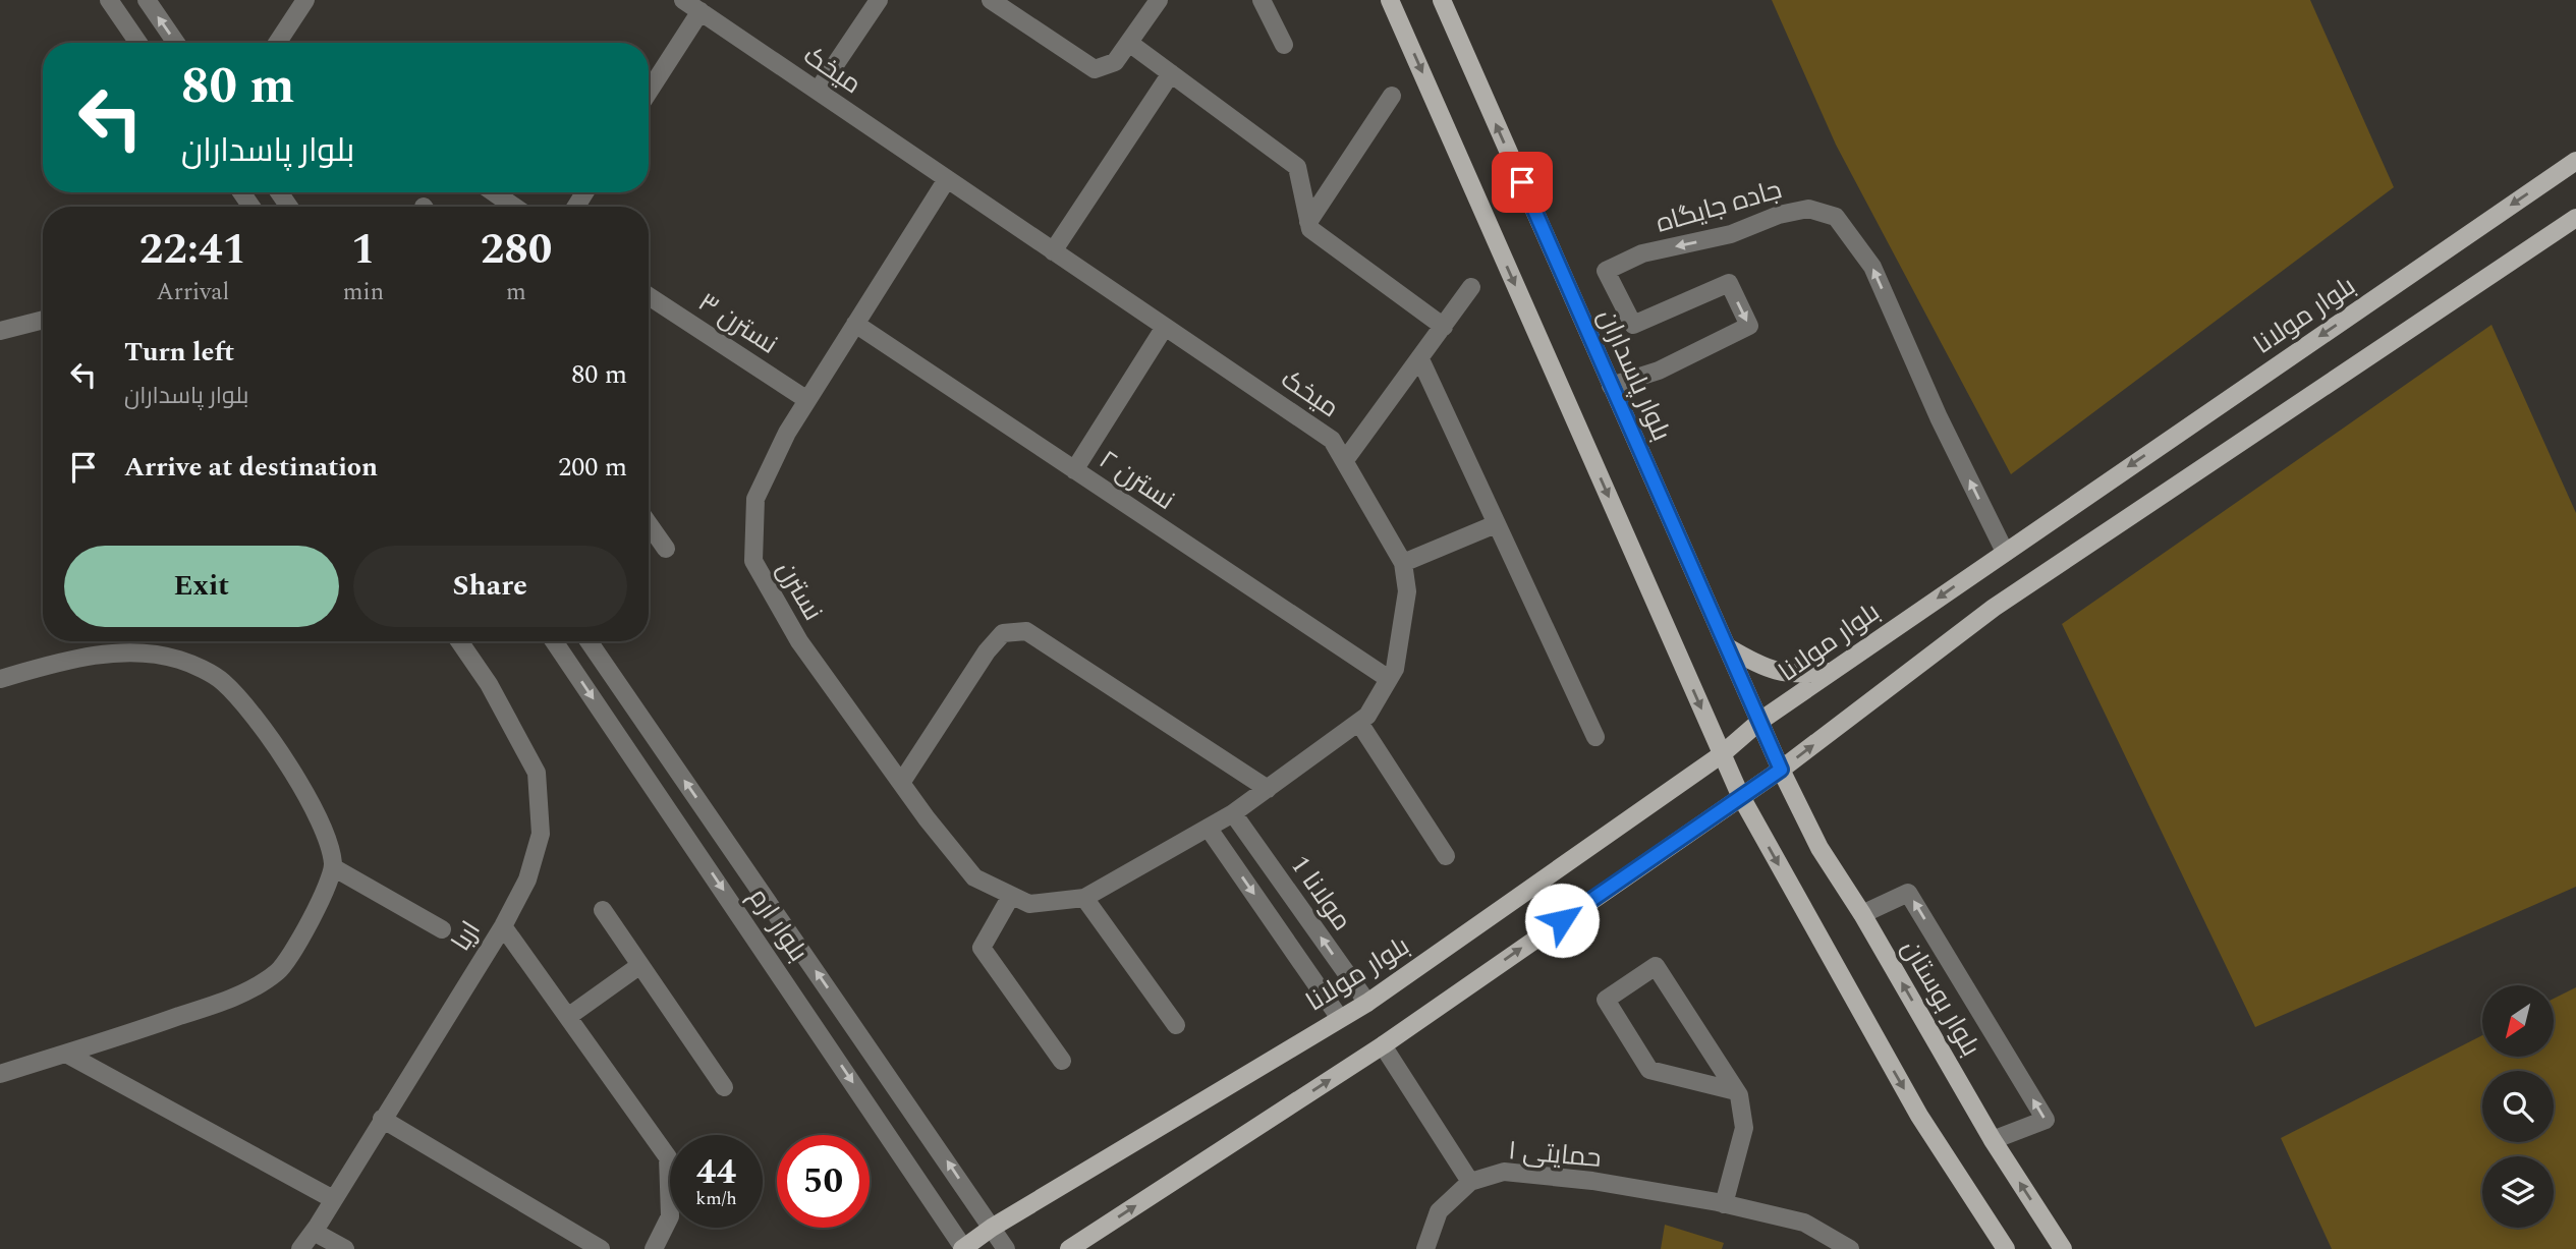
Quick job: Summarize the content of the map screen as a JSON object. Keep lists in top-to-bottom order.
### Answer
{
  "streets": {
    "main road": ["بلوار مولانا", "بلوار پاسداران", "بلوار بوستان"],
    "street": [
      "میخک",
      "جاده جایگاه",
      "نسترن ۳",
      "نسترن ۲",
      "نسترن",
      "مولانا 1",
      "بلوار ارم",
      "اریا",
      "حمایتی ۱"
    ]
  },
  "crossings": [
    ["میخک", "نسترن ۲"],
    ["میخک", "نسترن"],
    ["میخک", "مولانا 1"],
    ["جاده جایگاه", "بلوار مولانا"],
    ["جاده جایگاه", "بلوار پاسداران"],
    ["بلوار مولانا", "بلوار پاسداران"],
    ["بلوار مولانا", "مولانا 1"],
    ["بلوار مولانا", "بلوار ارم"],
    ["نسترن ۳", "نسترن"],
    ["بلوار پاسداران", "بلوار بوستان"],
    ["نسترن ۲", "نسترن"]
  ],
  "north": "bottom left",
  "page": {
    "turn": ["80 m", "بلوار پاسداران"],
    "eta": [
      "22:41",
      "Arrival",
      "1",
      "min",
      "280",
      "m"
    ],
    "list": [
      {
        "name": "Turn left",
        "note": "بلوار پاسداران",
        "value": "80 m"
      },
      {
        "name": "Arrive at destination",
        "value": "200 m"
      }
    ],
    "buttons": ["Exit", "Share"],
    "speed": "44 km/h",
    "limit": "50"
  }
}
